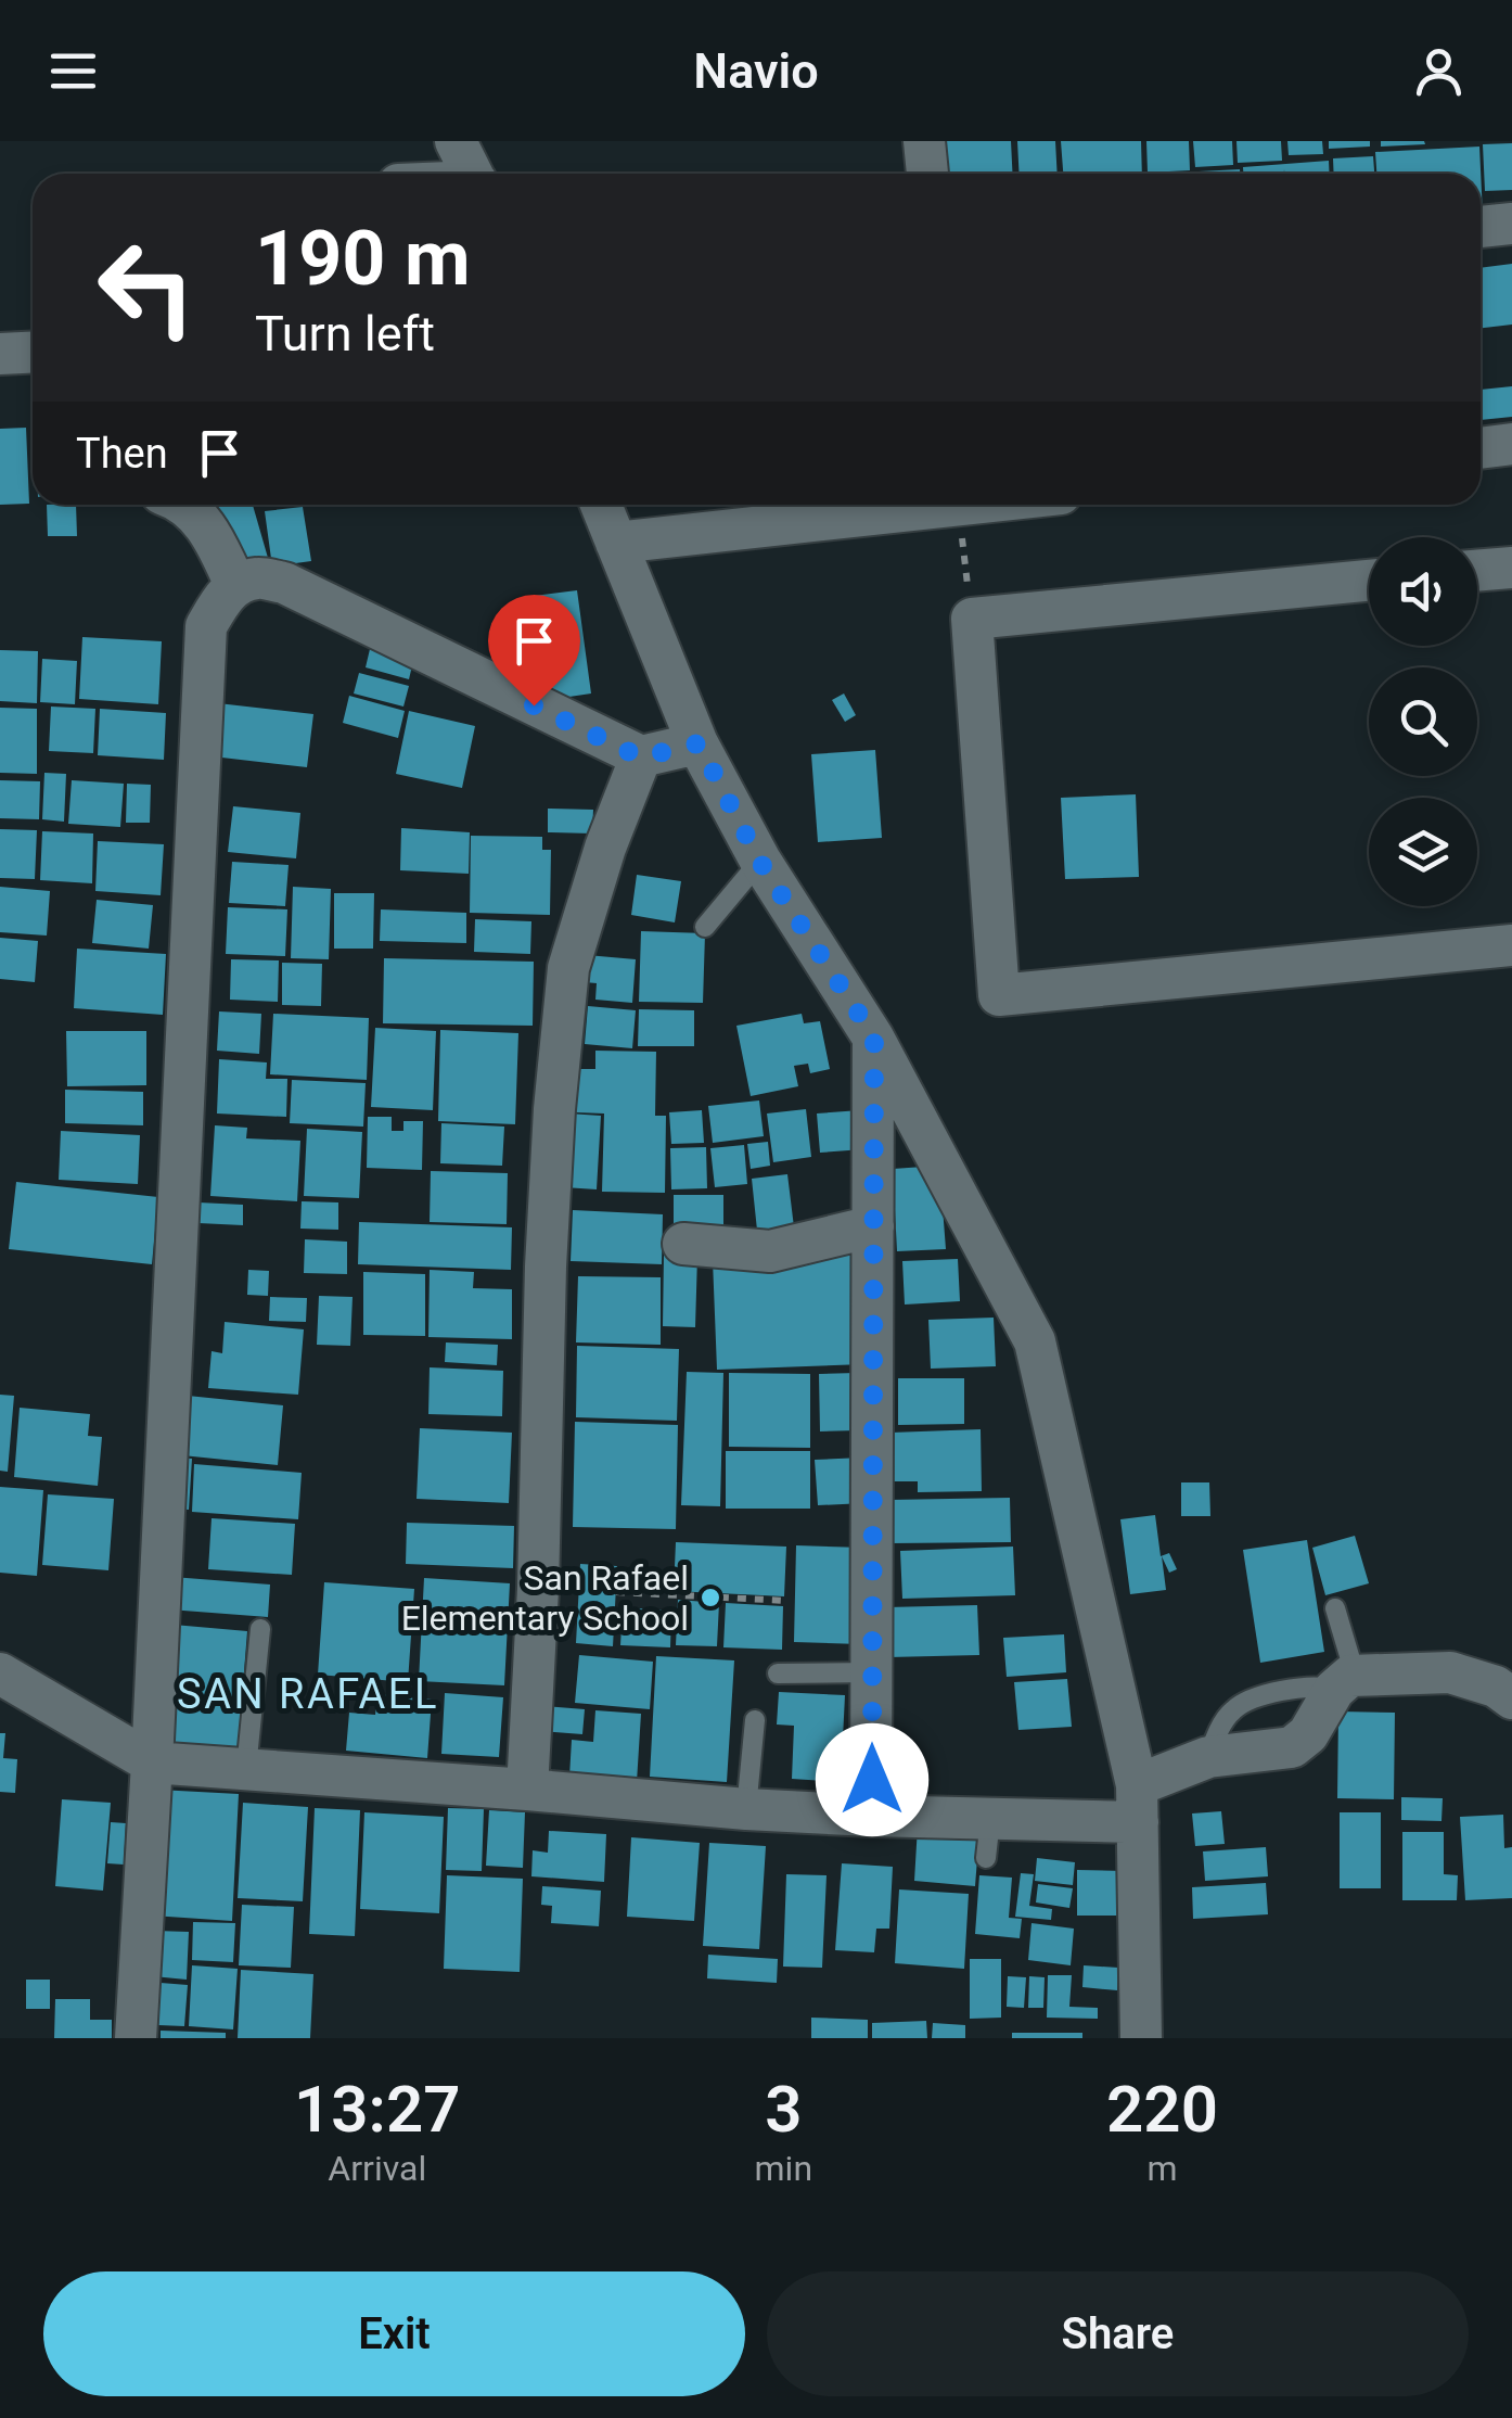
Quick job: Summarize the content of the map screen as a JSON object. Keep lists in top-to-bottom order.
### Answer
{
  "districts": ["SAN RAFAEL"],
  "places": ["San Rafael Elementary School"],
  "page": {
    "header": "Navio",
    "turn": ["190 m", "Turn left"],
    "then": "Then",
    "eta": [
      "13:27",
      "Arrival",
      "3",
      "min",
      "220",
      "m"
    ],
    "buttons": ["Exit", "Share"]
  }
}
